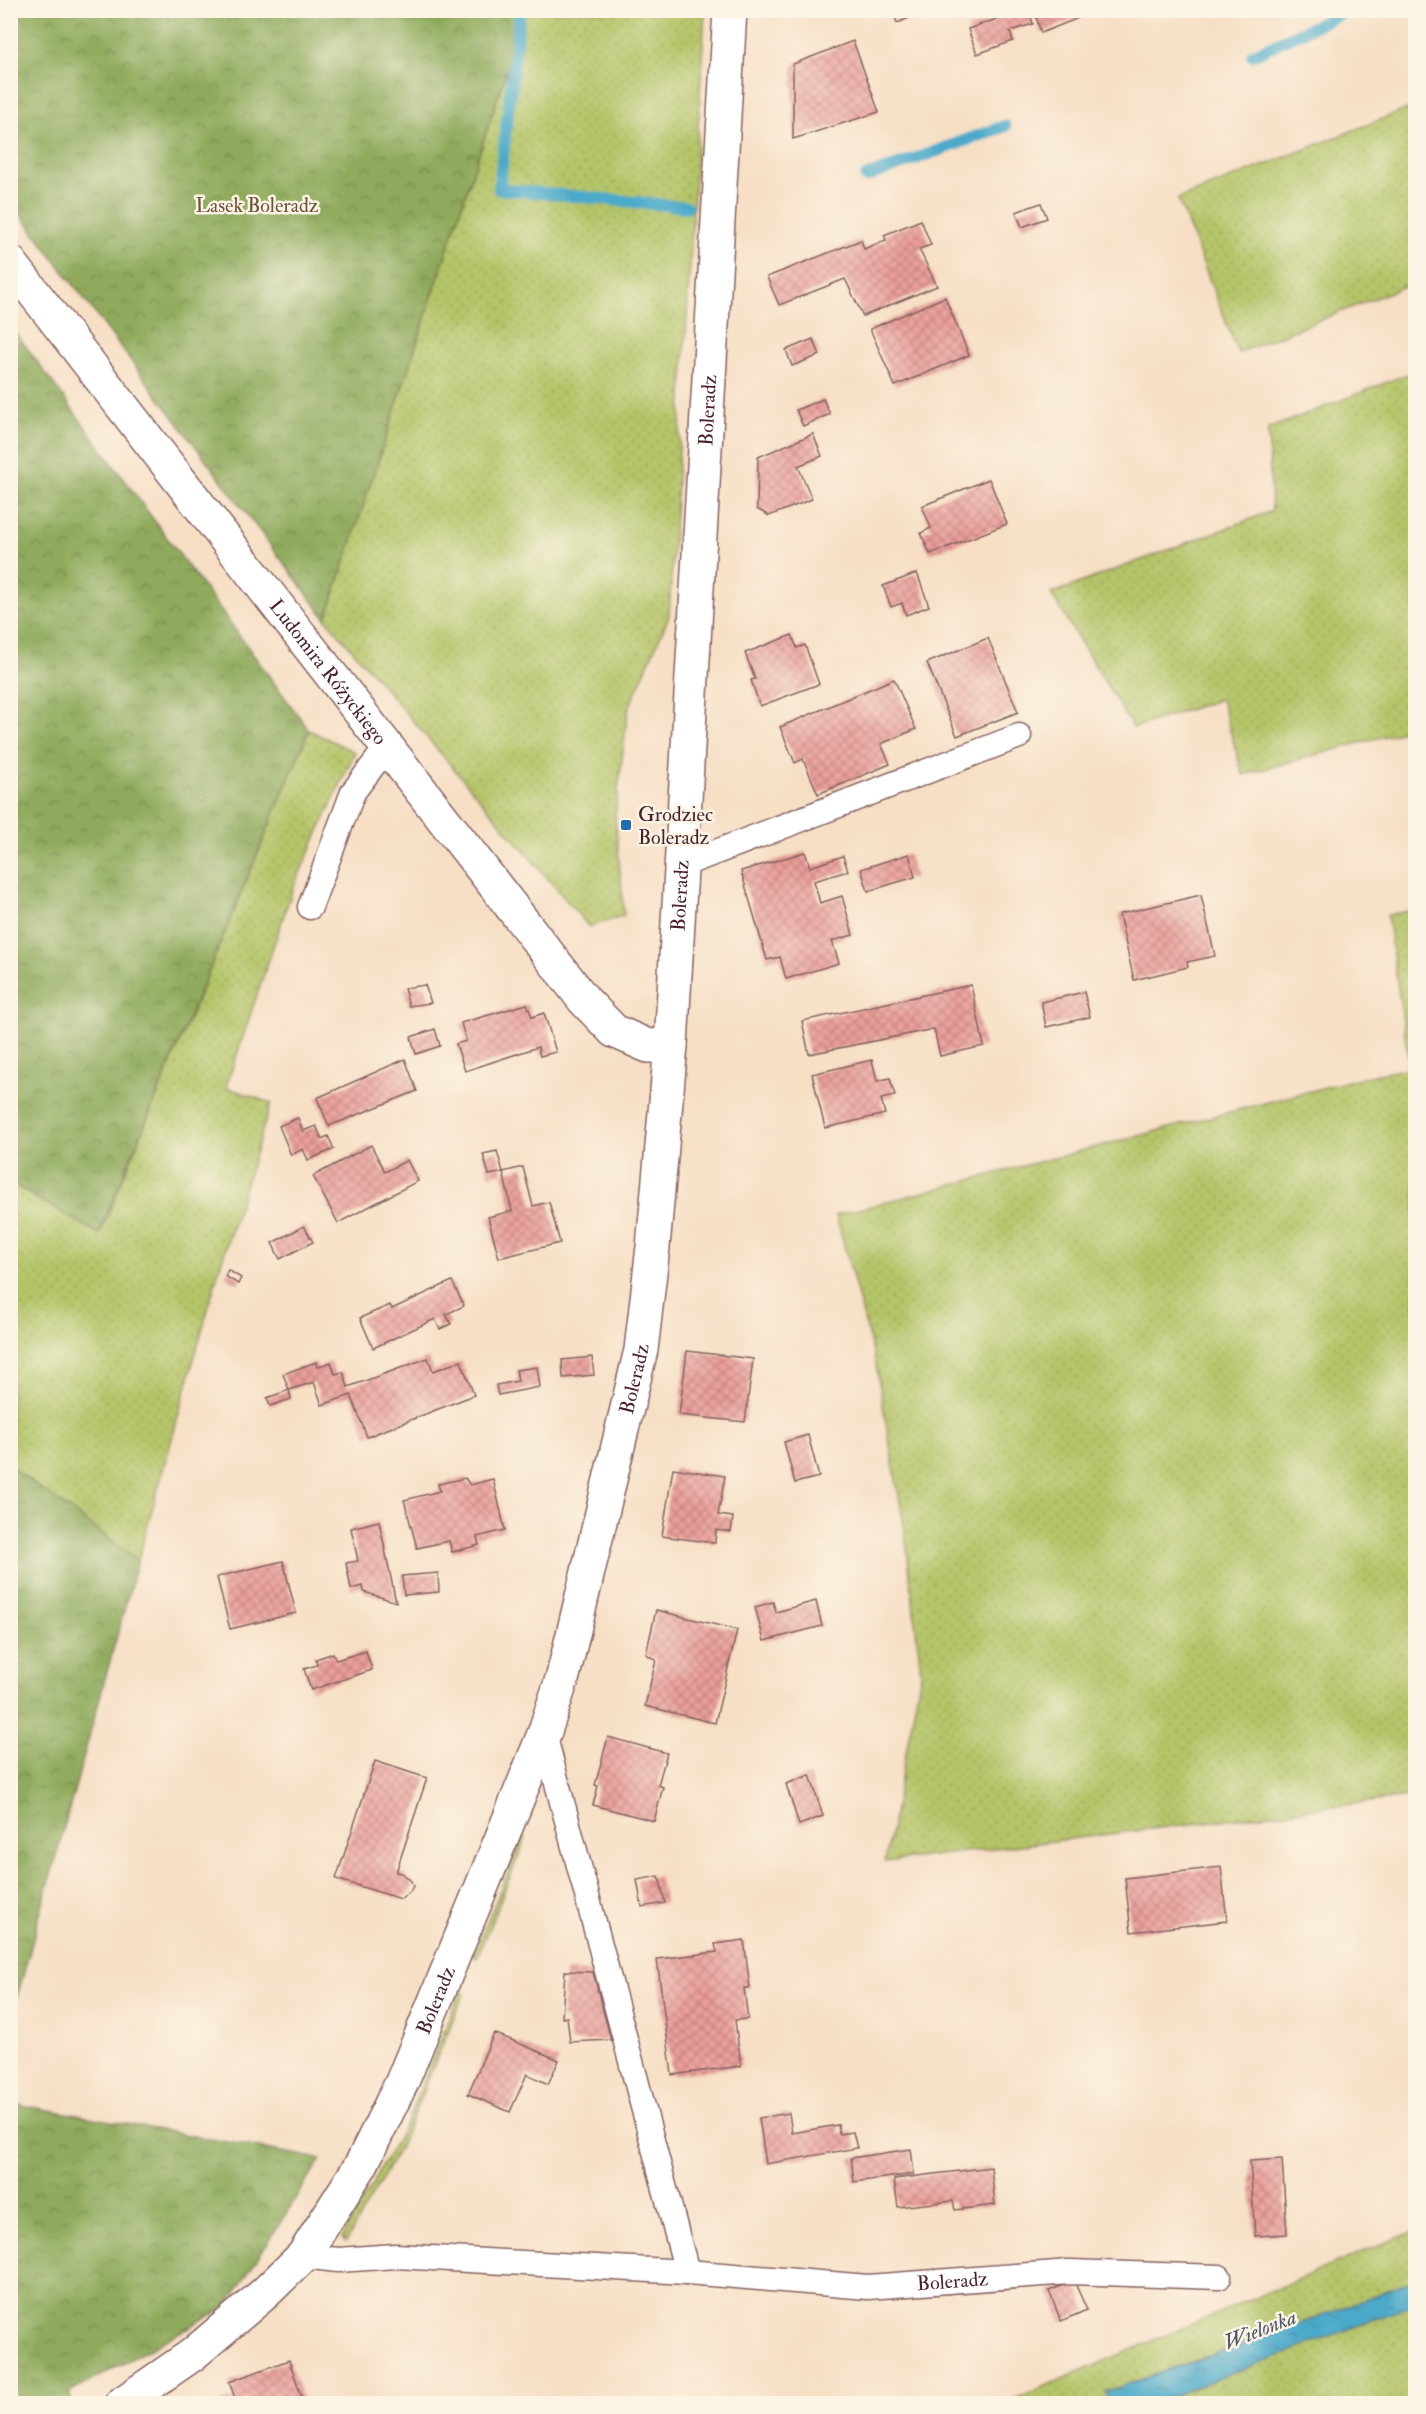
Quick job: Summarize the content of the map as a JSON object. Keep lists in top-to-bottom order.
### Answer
{
  "streets": {
    "street": ["Boleradz", "Ludomira Różyckiego"]
  },
  "crossings": [
    ["Boleradz", "Ludomira Różyckiego"]
  ],
  "water": ["Wielonka"],
  "parks": ["Lasek Boleradz"],
  "places": {
    "transit": ["Grodziec Boleradz"]
  }
}
